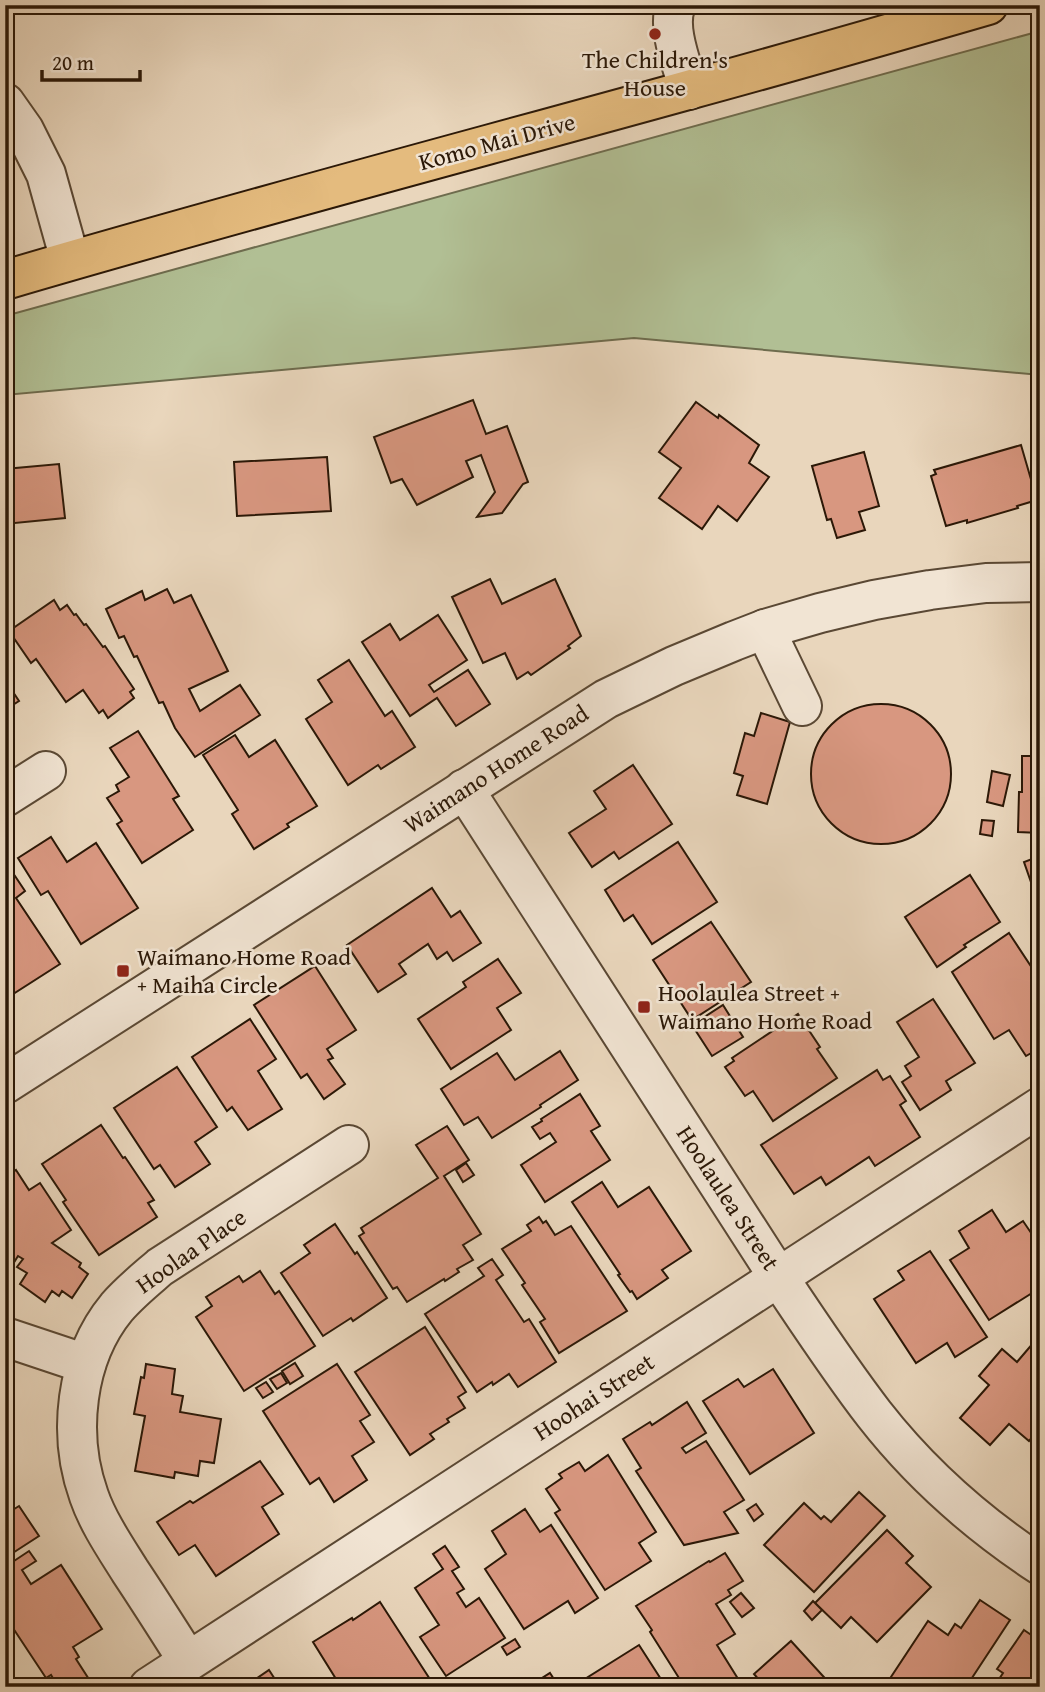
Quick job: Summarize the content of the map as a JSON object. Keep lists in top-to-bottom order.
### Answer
{
  "streets": {
    "main road": ["Komo Mai Drive"],
    "street": [
      "Waimano Home Road",
      "Hoolaulea Street",
      "Hoolaa Place",
      "Hoohai Street"
    ]
  },
  "crossings": [
    ["Waimano Home Road", "Hoolaulea Street"],
    ["Hoolaulea Street", "Hoohai Street"],
    ["Hoolaa Place", "Hoohai Street"]
  ],
  "places": {
    "other": ["The Children's House"],
    "transit": ["Waimano Home Road + Maiha Circle", "Hoolaulea Street + Waimano Home Road"]
  },
  "scale_bar": "20 m"
}
